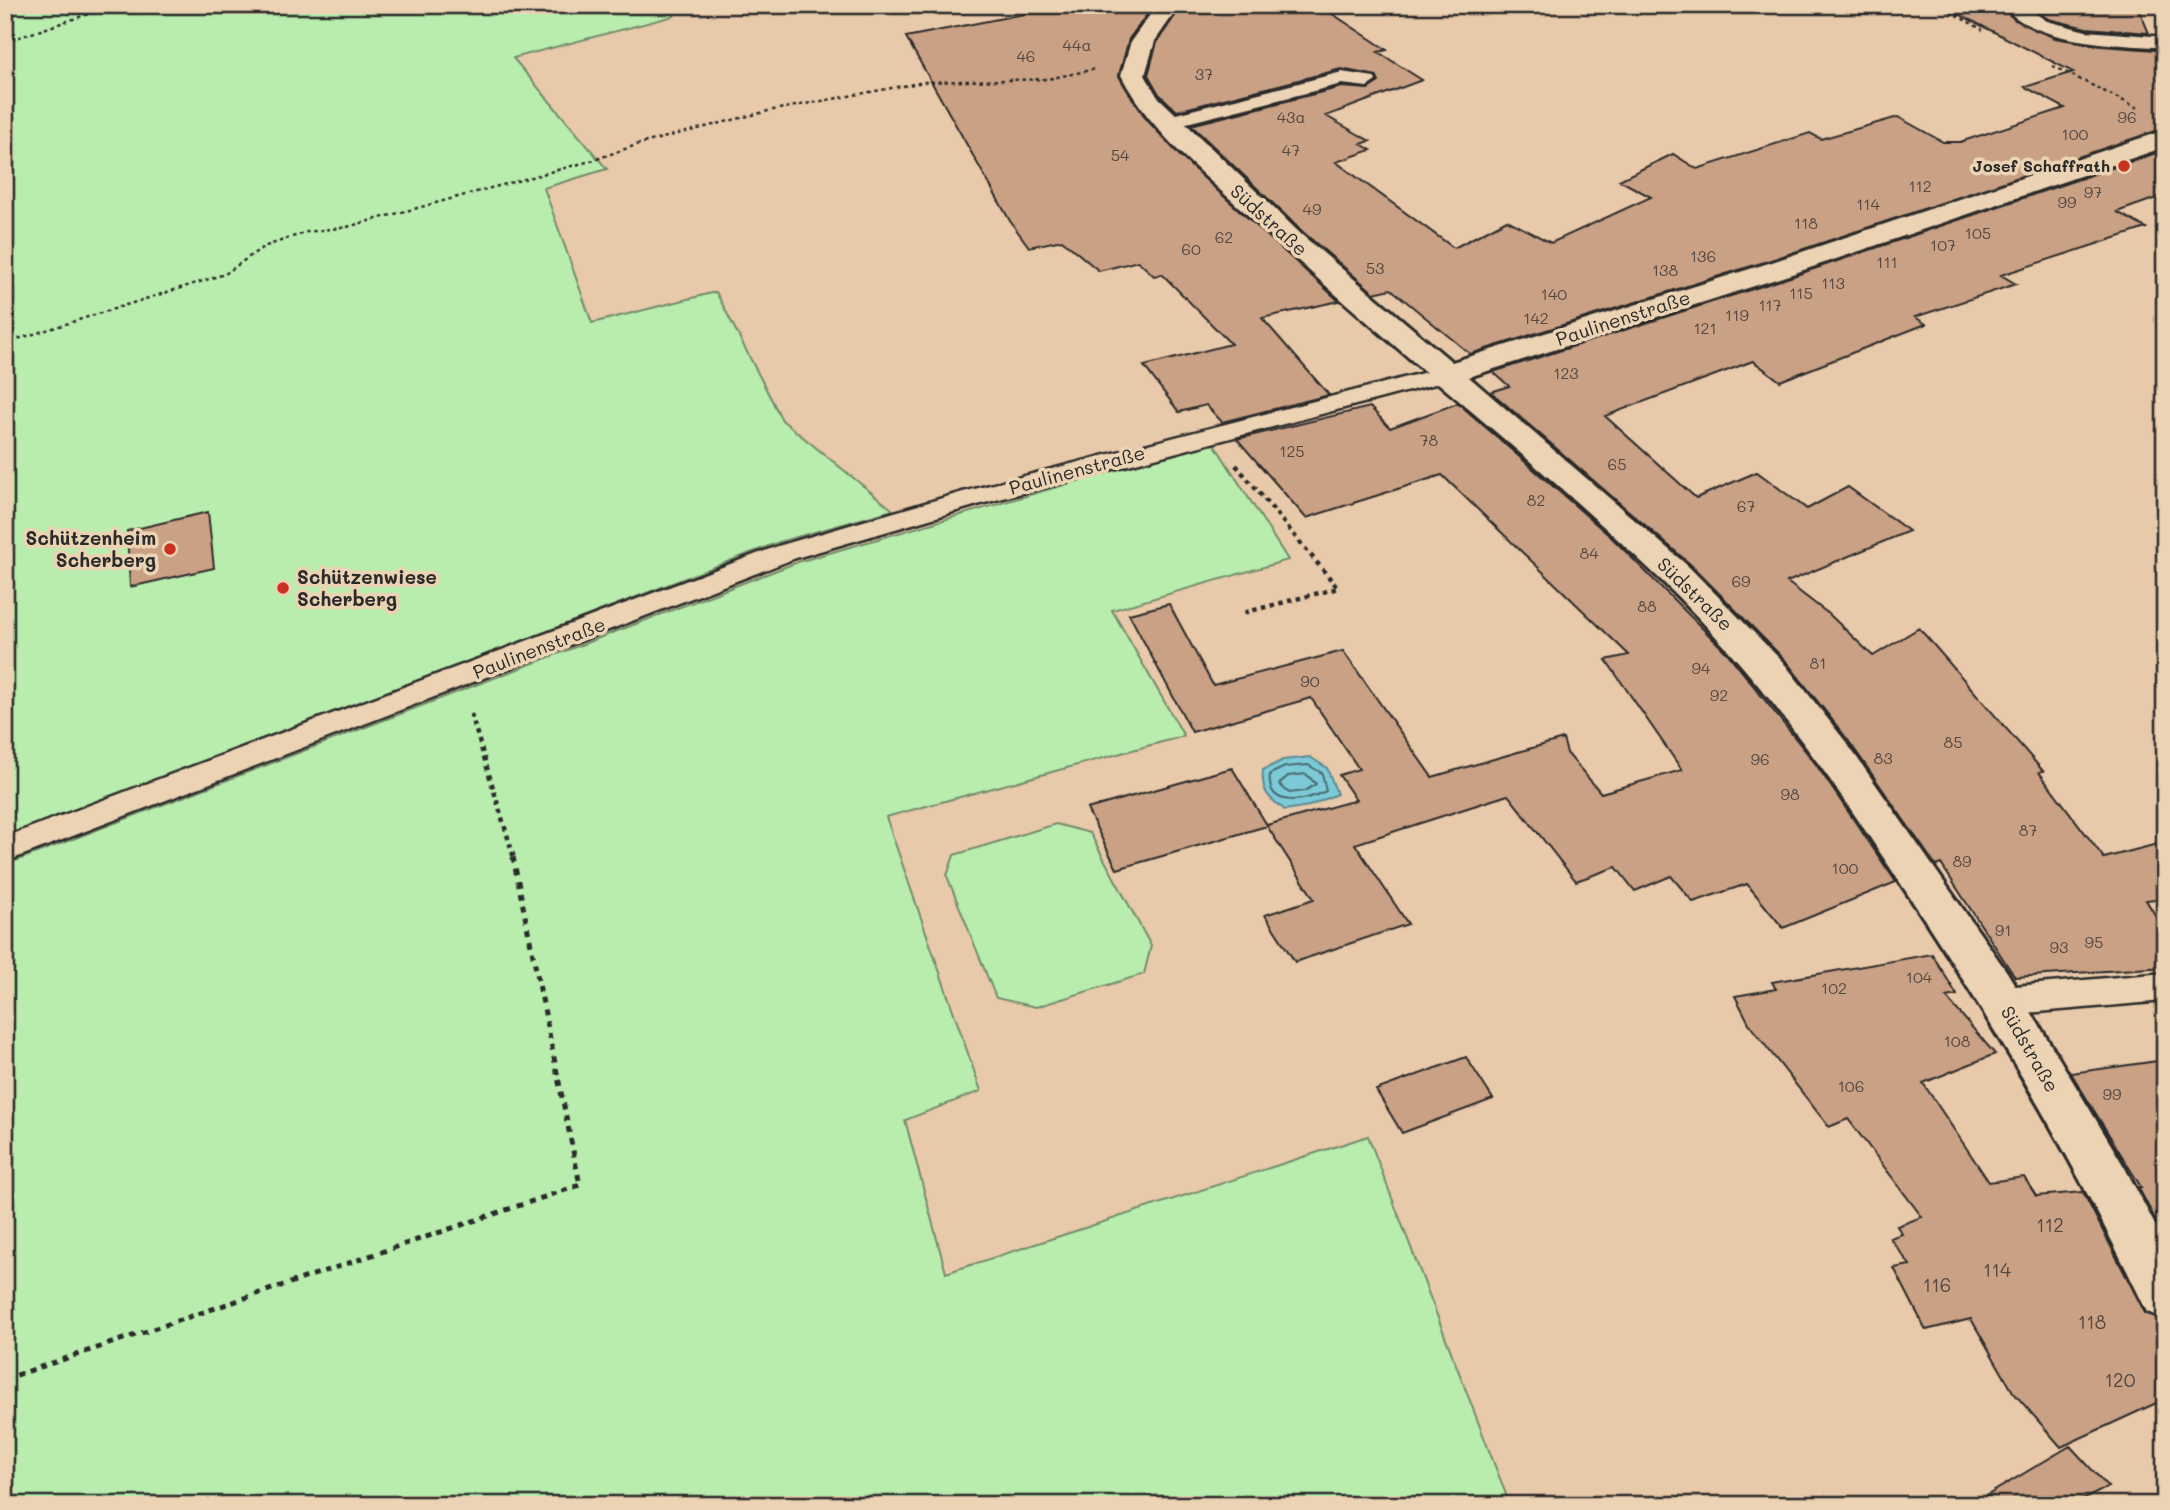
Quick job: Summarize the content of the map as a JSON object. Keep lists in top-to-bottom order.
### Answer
{
  "streets": {
    "street": ["Südstraße", "Paulinenstraße"]
  },
  "crossings": [
    ["Südstraße", "Paulinenstraße"]
  ],
  "places": ["Josef Schaffrath", "Schützenheim Scherberg", "Schützenwiese Scherberg"],
  "house_numbers": [
    "44a",
    "46",
    "37",
    "43a",
    "96",
    "100",
    "47",
    "54",
    "112",
    "97",
    "99",
    "114",
    "49",
    "118",
    "105",
    "62",
    "107",
    "60",
    "136",
    "111",
    "53",
    "138",
    "113",
    "115",
    "140",
    "117",
    "119",
    "142",
    "121",
    "123",
    "78",
    "125",
    "65",
    "82",
    "67",
    "84",
    "69",
    "88",
    "81",
    "94",
    "90",
    "92",
    "85",
    "83",
    "96",
    "98",
    "87",
    "89",
    "100",
    "91",
    "95",
    "93",
    "104",
    "102",
    "108",
    "106",
    "99",
    "112",
    "114",
    "116",
    "118",
    "120"
  ]
}
